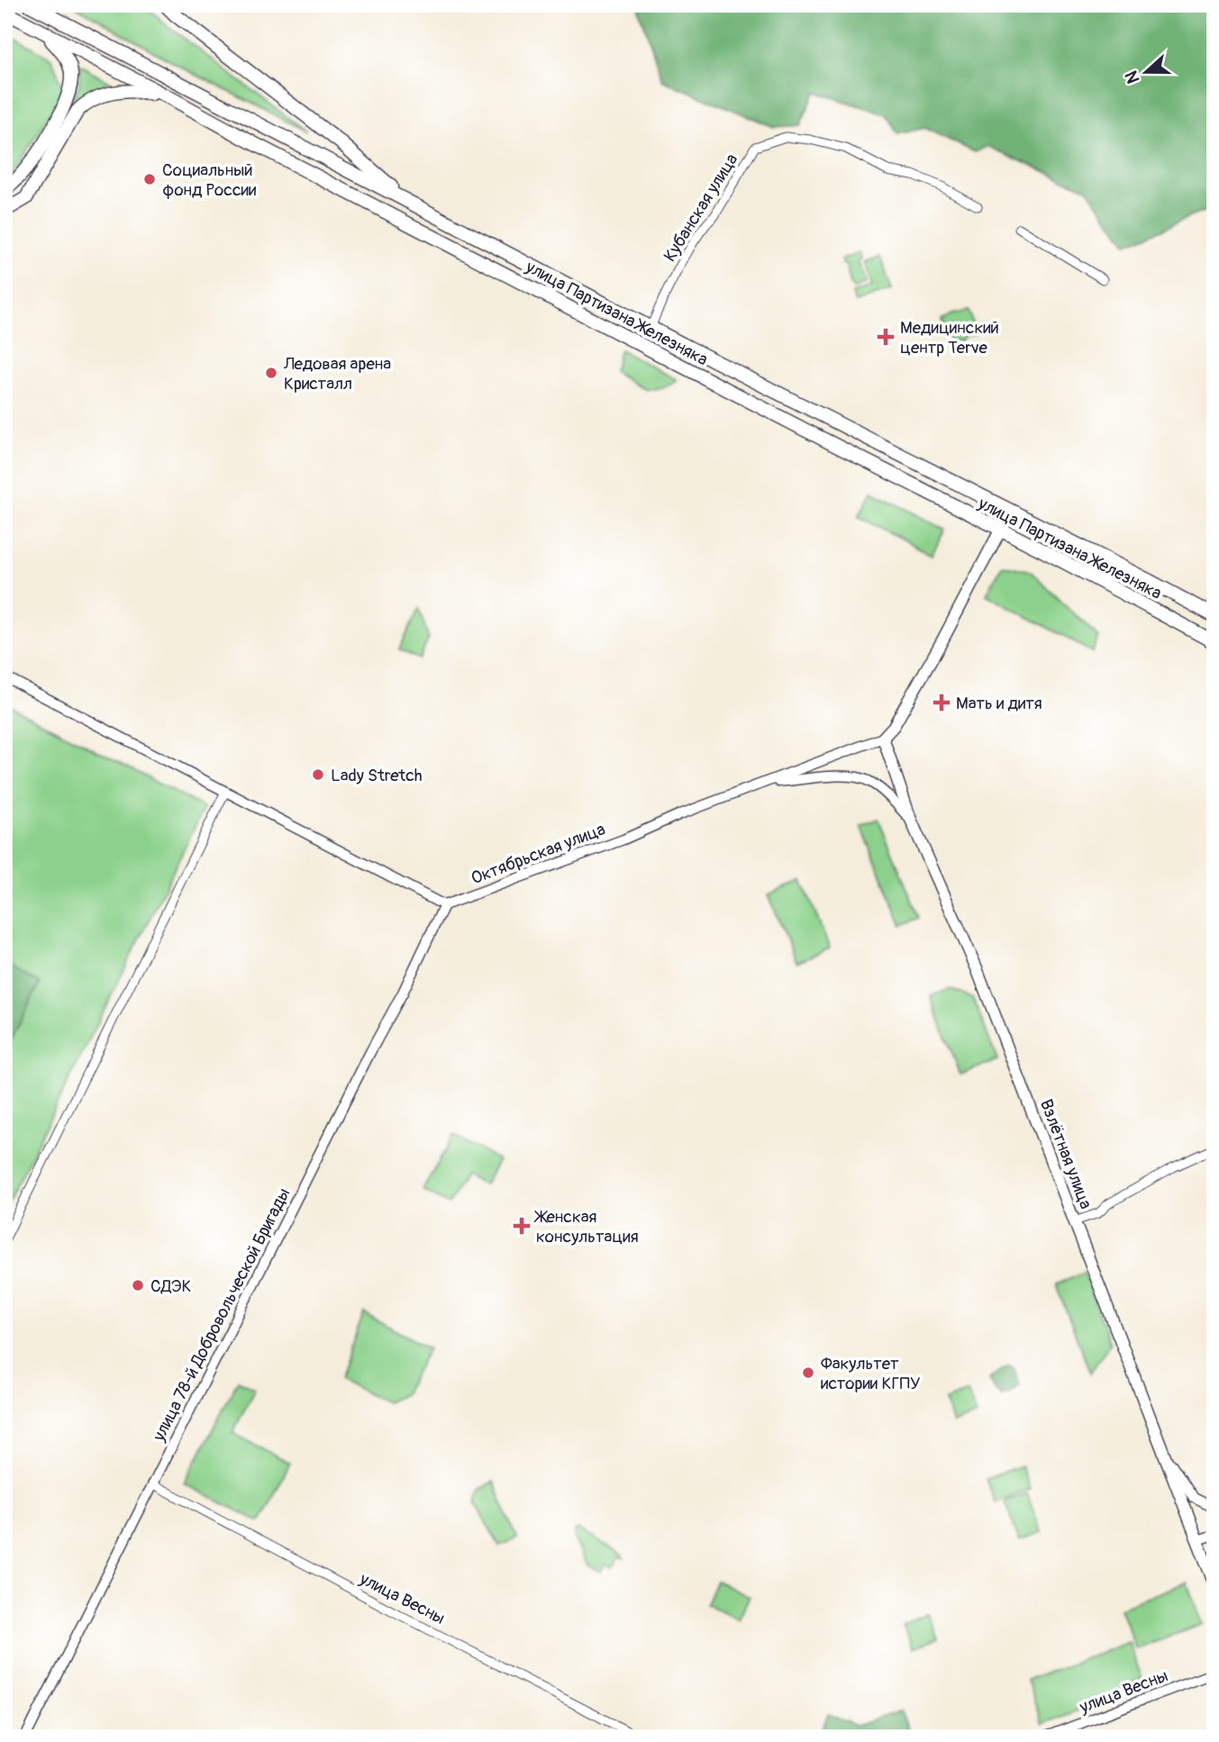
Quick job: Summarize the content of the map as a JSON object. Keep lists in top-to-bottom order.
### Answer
{
  "streets": {
    "main road": ["улица Партизана Железняка", "Взлётная улица"],
    "street": [
      "Кубанская улица",
      "Октябрьская улица",
      "улица 78-й Добровольческой Бригады",
      "улица Весны"
    ]
  },
  "crossings": [
    ["Кубанская улица", "улица Партизана Железняка"],
    ["Октябрьская улица", "Взлётная улица"],
    ["Октябрьская улица", "улица 78-й Добровольческой Бригады"],
    ["улица 78-й Добровольческой Бригады", "улица Весны"]
  ],
  "places": {
    "other": [
      "Социальный фонд России",
      "Ледовая арена Кристалл",
      "Lady Stretch",
      "СДЭК",
      "Факультет истории КГПУ"
    ],
    "health": ["Медицинский центр Terve", "Мать и дитя", "Женская консультация"]
  },
  "north": "left"
}
